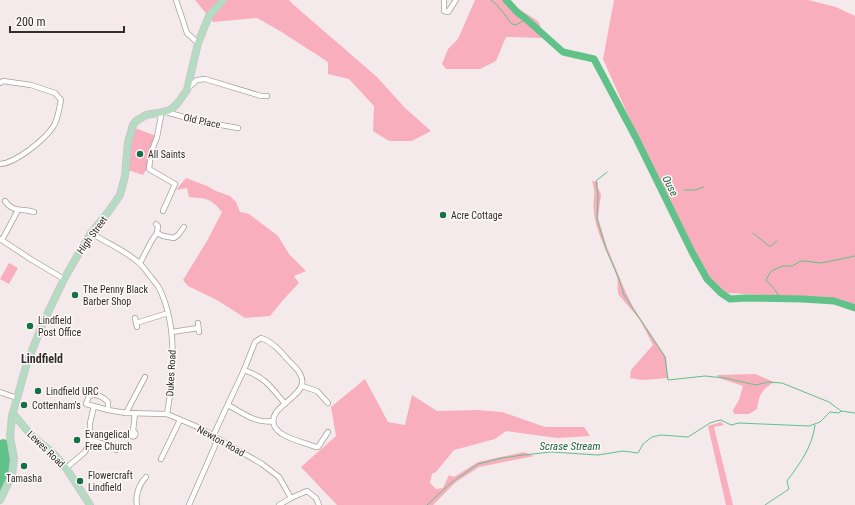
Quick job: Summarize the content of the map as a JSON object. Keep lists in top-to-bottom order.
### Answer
{
  "streets": {
    "main road": ["High Street", "Lewes Road"],
    "street": ["Old Place", "Dukes Road", "Newton Road"]
  },
  "crossings": [
    ["Old Place", "High Street"],
    ["High Street", "Dukes Road"],
    ["High Street", "Lewes Road"],
    ["Dukes Road", "Newton Road"]
  ],
  "districts": ["Lindfield"],
  "water": ["Ouse", "Scrase Stream"],
  "places": [
    "All Saints",
    "Acre Cottage",
    "The Penny Black Barber Shop",
    "Lindfield Post Office",
    "Lindfield URC",
    "Cottenham's",
    "Evangelical Free Church",
    "Tamasha",
    "Flowercraft Lindfield"
  ],
  "scale_bar": "200 m"
}
